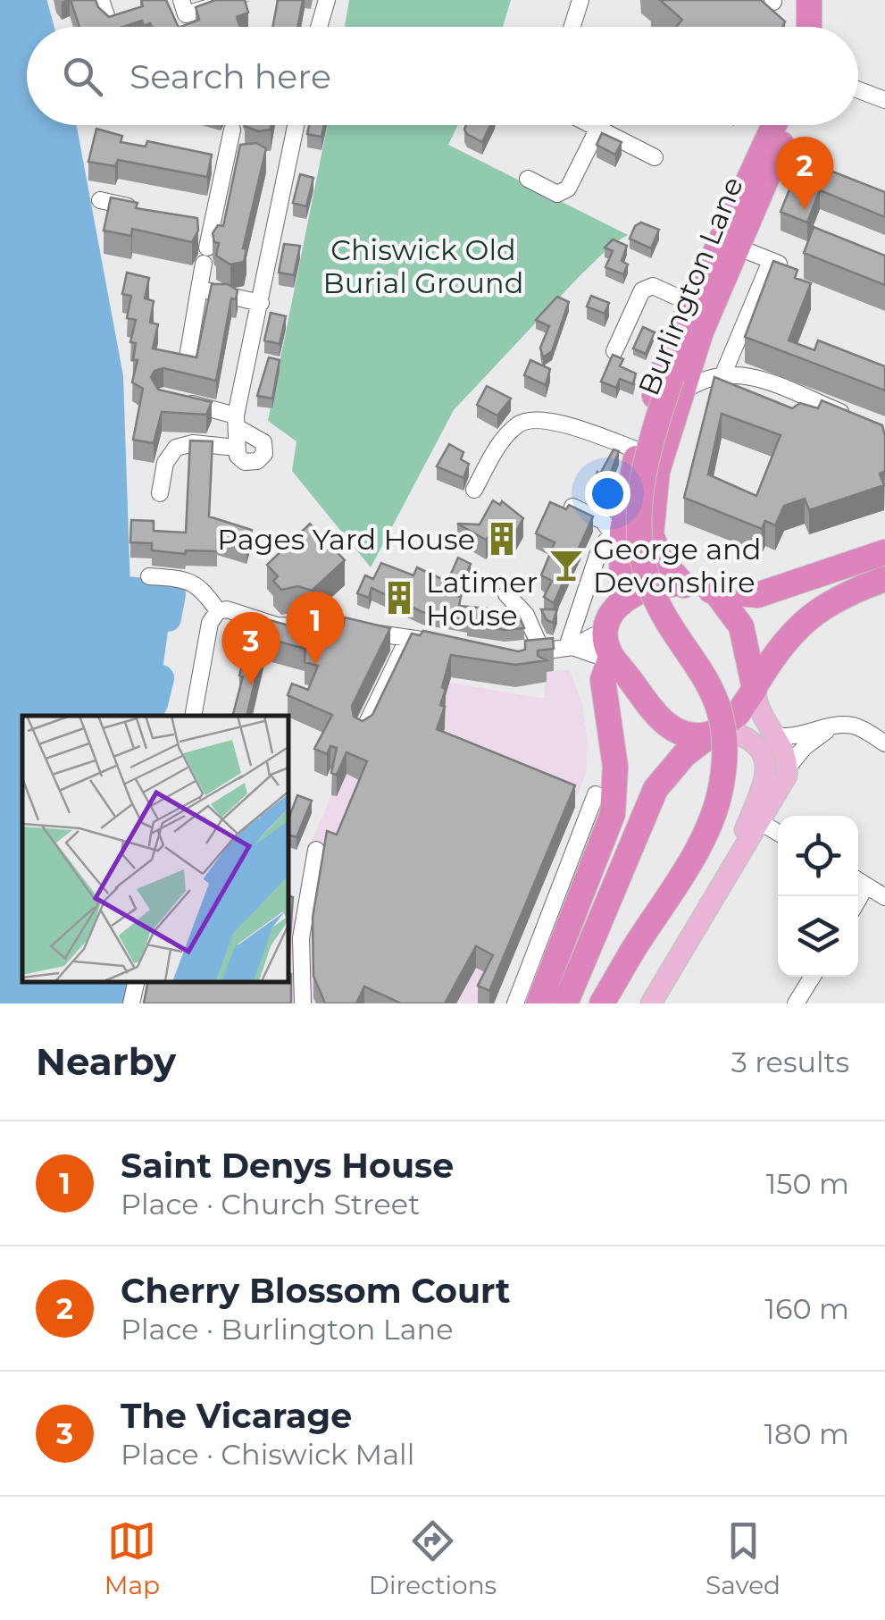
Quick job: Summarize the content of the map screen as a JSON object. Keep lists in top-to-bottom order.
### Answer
{
  "streets": {
    "highway": ["Burlington Lane"]
  },
  "parks": ["Chiswick Old Burial Ground"],
  "places": {
    "building": ["Pages Yard House", "Latimer House"],
    "bar": ["George and Devonshire"]
  },
  "page": {
    "search": "Search here",
    "pins": ["2", "1", "3"],
    "heading": ["Nearby", "3 results"],
    "list": [
      {
        "mark": "1",
        "name": "Saint Denys House",
        "note": "Place · Church Street",
        "value": "150 m"
      },
      {
        "mark": "2",
        "name": "Cherry Blossom Court",
        "note": "Place · Burlington Lane",
        "value": "160 m"
      },
      {
        "mark": "3",
        "name": "The Vicarage",
        "note": "Place · Chiswick Mall",
        "value": "180 m"
      }
    ],
    "nav": ["Map", "Directions", "Saved"]
  }
}
